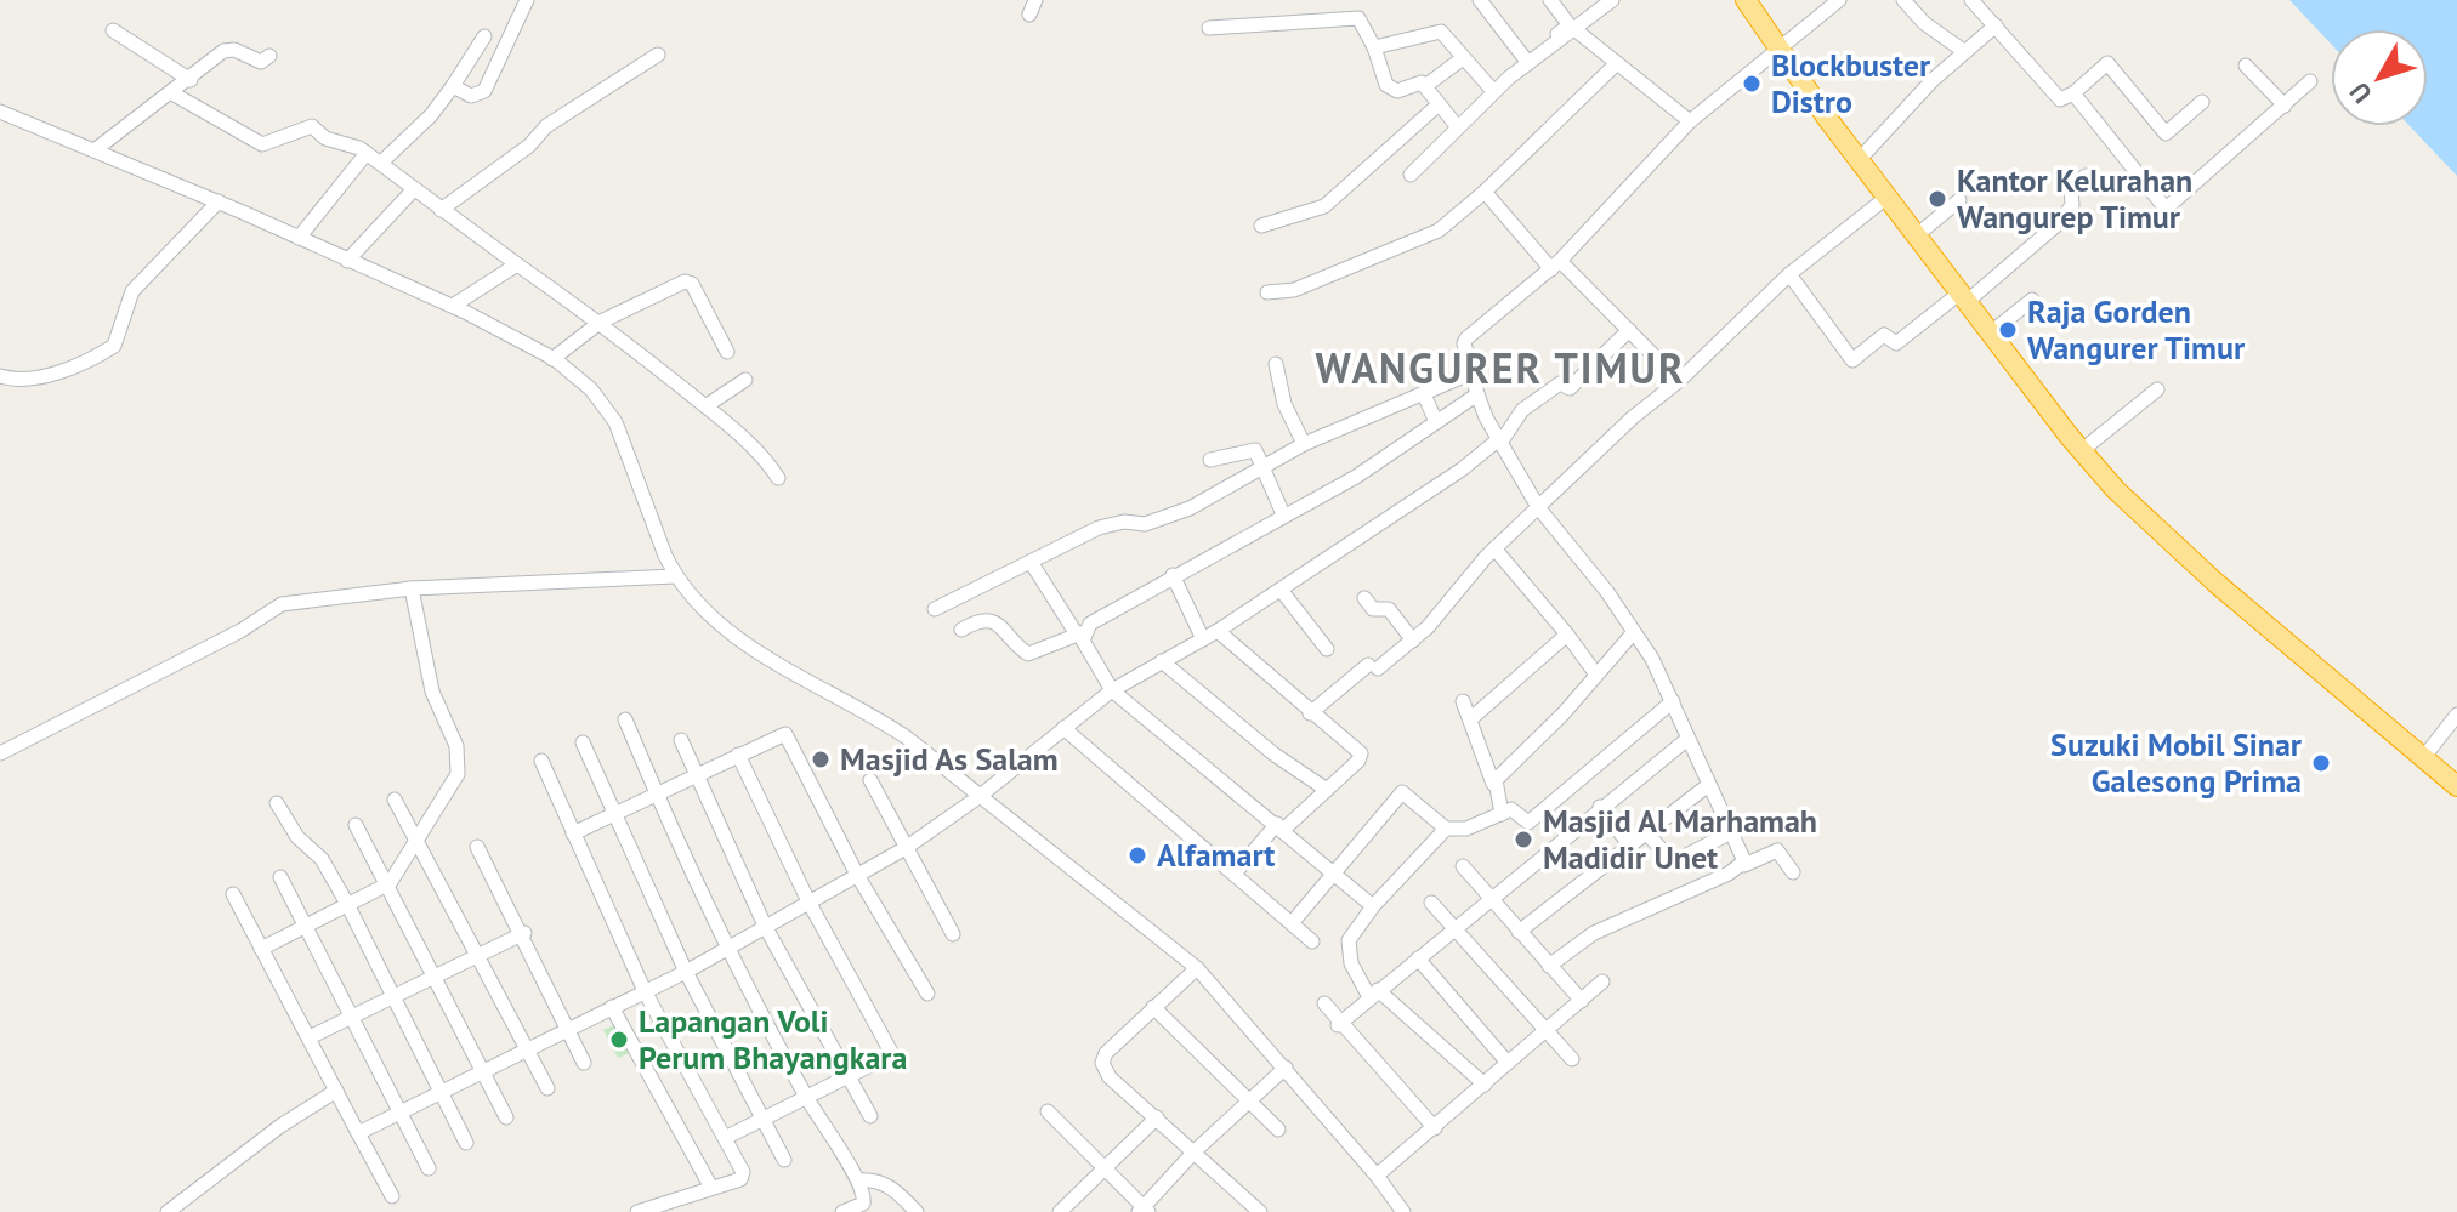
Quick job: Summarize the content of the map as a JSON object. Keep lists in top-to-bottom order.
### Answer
{
  "districts": ["WANGURER TIMUR"],
  "places": [
    "Blockbuster Distro",
    "Kantor Kelurahan Wangurep Timur",
    "Raja Gorden Wangurer Timur",
    "Masjid As Salam",
    "Suzuki Mobil Sinar Galesong Prima",
    "Masjid Al Marhamah Madidir Unet",
    "Alfamart",
    "Lapangan Voli Perum Bhayangkara"
  ],
  "north": "bottom left"
}
